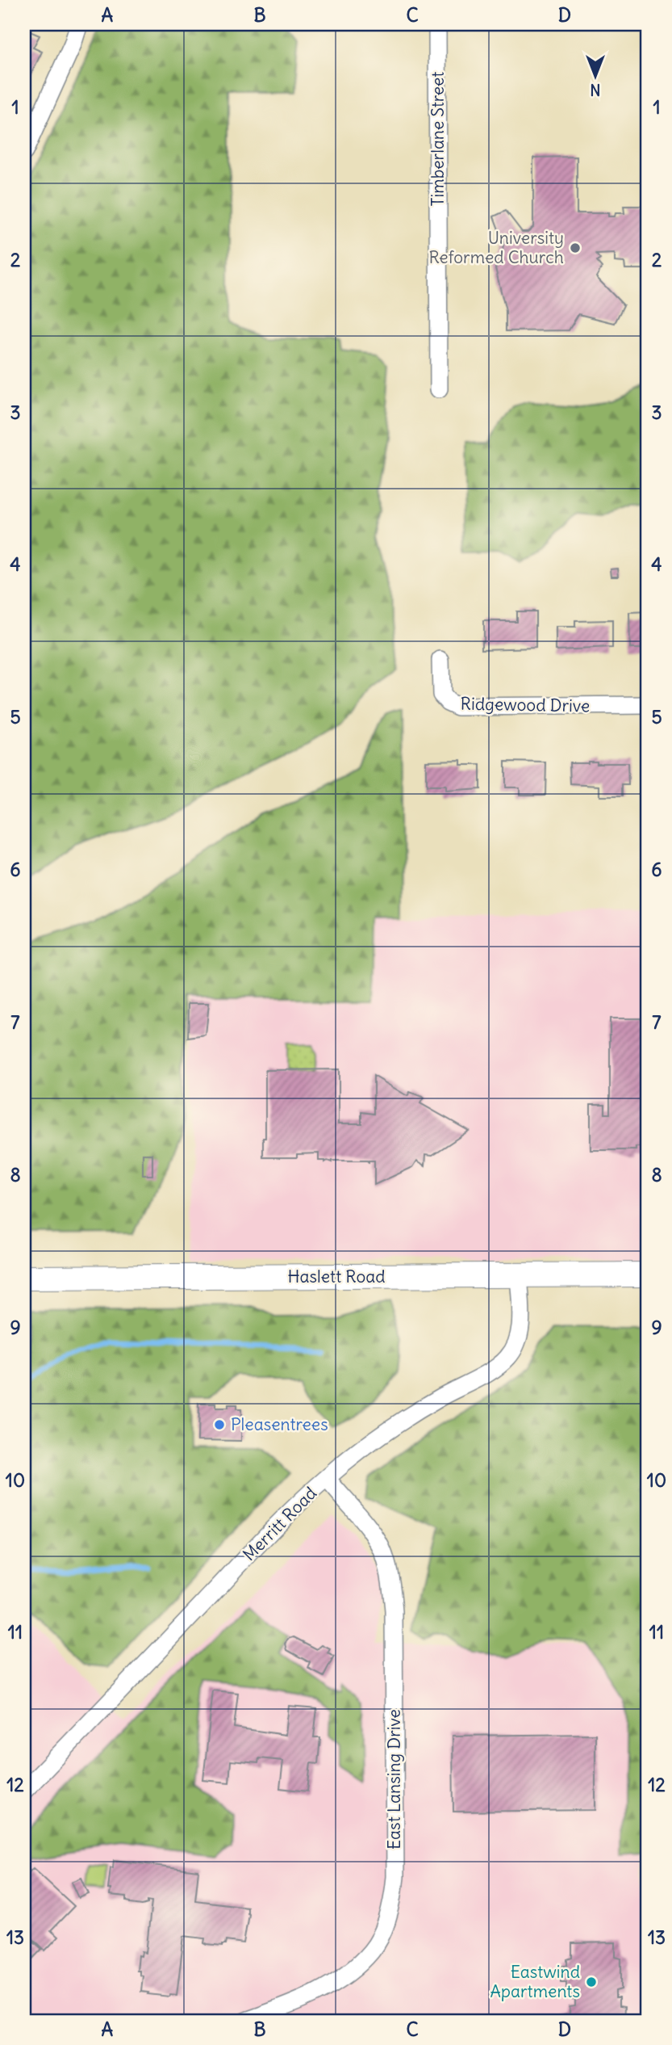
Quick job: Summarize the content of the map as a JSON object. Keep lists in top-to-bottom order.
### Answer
{
  "streets": {
    "main road": ["Haslett Road"],
    "street": [
      "Timberlane Street",
      "Ridgewood Drive",
      "Merritt Road",
      "East Lansing Drive"
    ]
  },
  "crossings": [
    ["Haslett Road", "Merritt Road"],
    ["Merritt Road", "East Lansing Drive"]
  ],
  "places": ["University Reformed Church", "Pleasentrees", "Eastwind Apartments"],
  "north": "bottom",
  "grid": {
    "columns": [
      "A",
      "B",
      "C",
      "D"
    ],
    "rows": [
      "1",
      "2",
      "3",
      "4",
      "5",
      "6",
      "7",
      "8",
      "9",
      "10",
      "11",
      "12",
      "13"
    ]
  }
}
